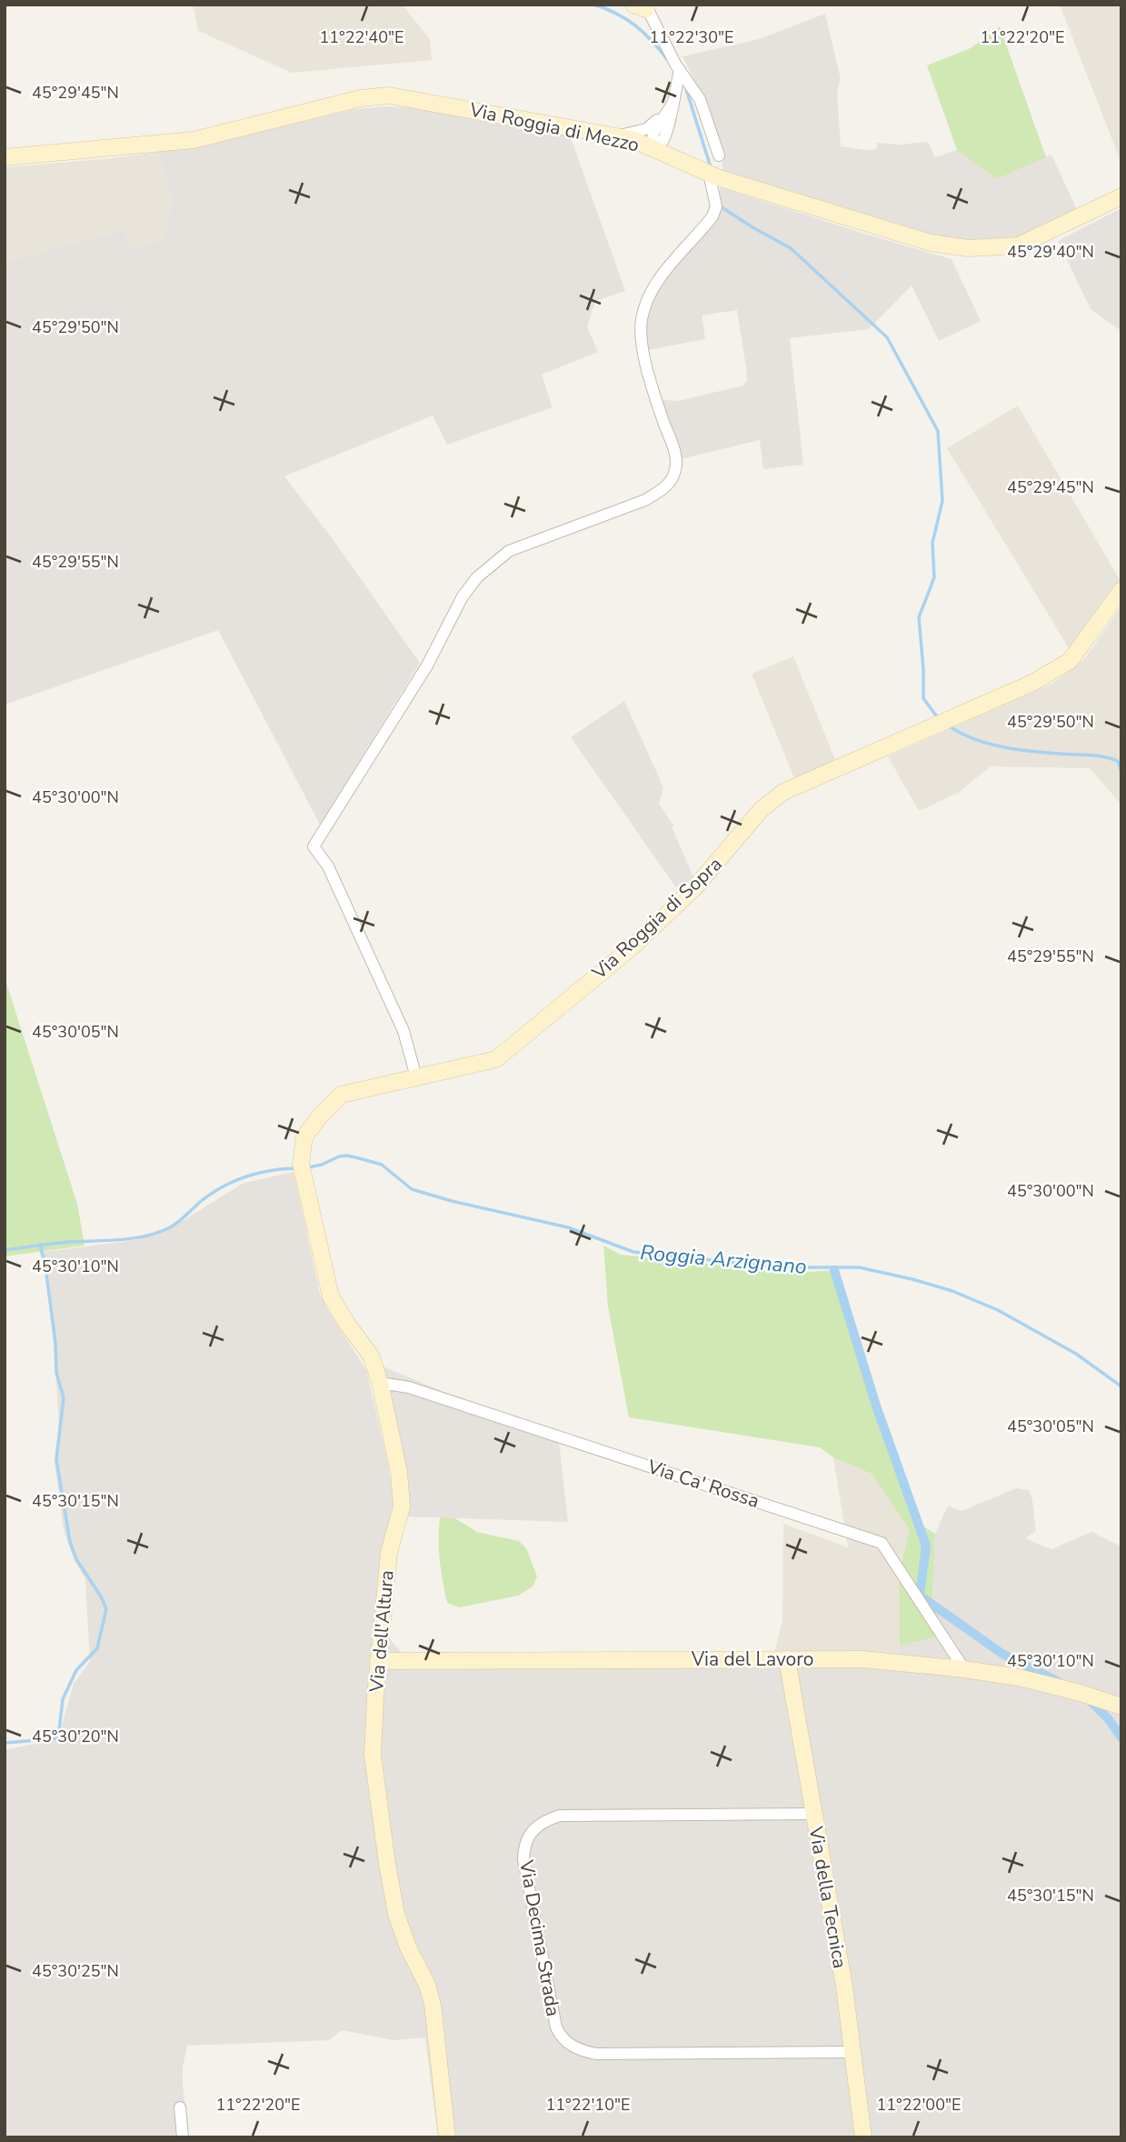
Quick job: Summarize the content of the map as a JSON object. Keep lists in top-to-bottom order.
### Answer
{
  "streets": {
    "street": [
      "Via Roggia di Mezzo",
      "Via Roggia di Sopra",
      "Via Ca' Rossa",
      "Via dell'Altura",
      "Via del Lavoro",
      "Via della Tecnica",
      "Via Decima Strada"
    ]
  },
  "crossings": [
    ["Via Roggia di Sopra", "Via dell'Altura"],
    ["Via Ca' Rossa", "Via dell'Altura"],
    ["Via Ca' Rossa", "Via del Lavoro"],
    ["Via dell'Altura", "Via del Lavoro"],
    ["Via del Lavoro", "Via della Tecnica"],
    ["Via della Tecnica", "Via Decima Strada"]
  ],
  "water": ["Roggia Arzignano"],
  "coordinates": [
    "11°22'40\"E",
    "11°22'30\"E",
    "11°22'20\"E",
    "45°29'45\"N",
    "45°29'40\"N",
    "45°29'50\"N",
    "45°29'55\"N",
    "45°30'00\"N",
    "45°30'05\"N",
    "45°30'10\"N",
    "45°30'15\"N",
    "45°30'20\"N",
    "45°30'25\"N",
    "11°22'10\"E",
    "11°22'00\"E"
  ]
}
